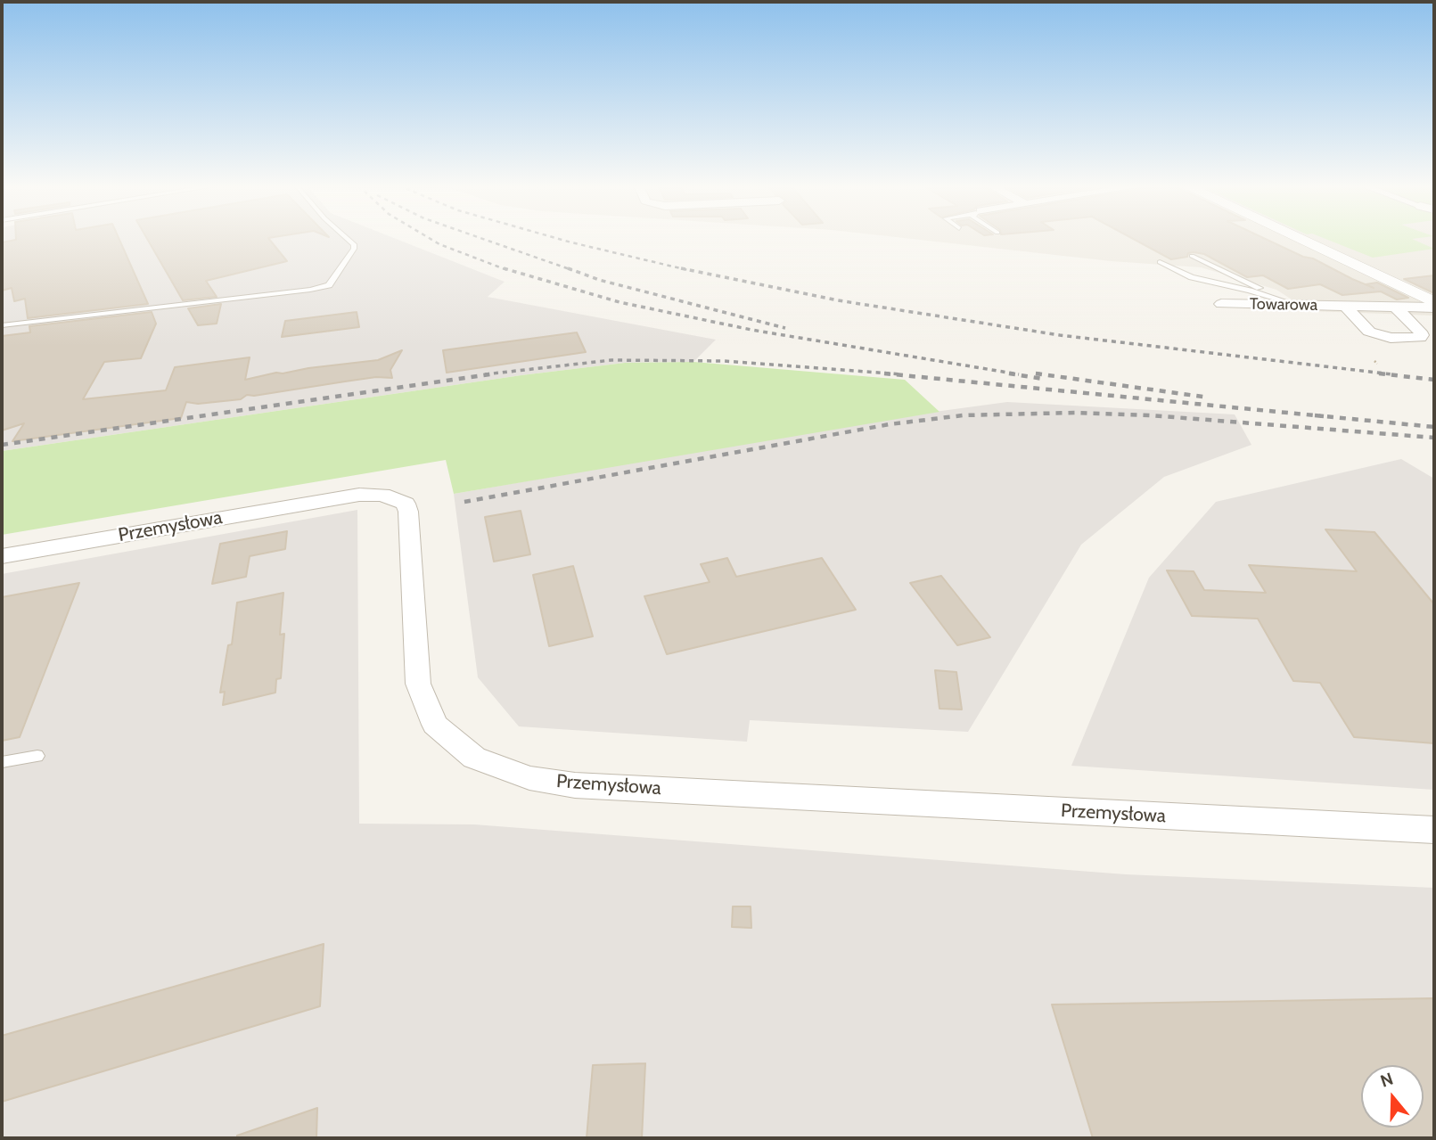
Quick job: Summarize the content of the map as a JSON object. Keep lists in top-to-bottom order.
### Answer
{
  "streets": {
    "street": ["Towarowa", "Przemysłowa"]
  },
  "north": "top"
}
